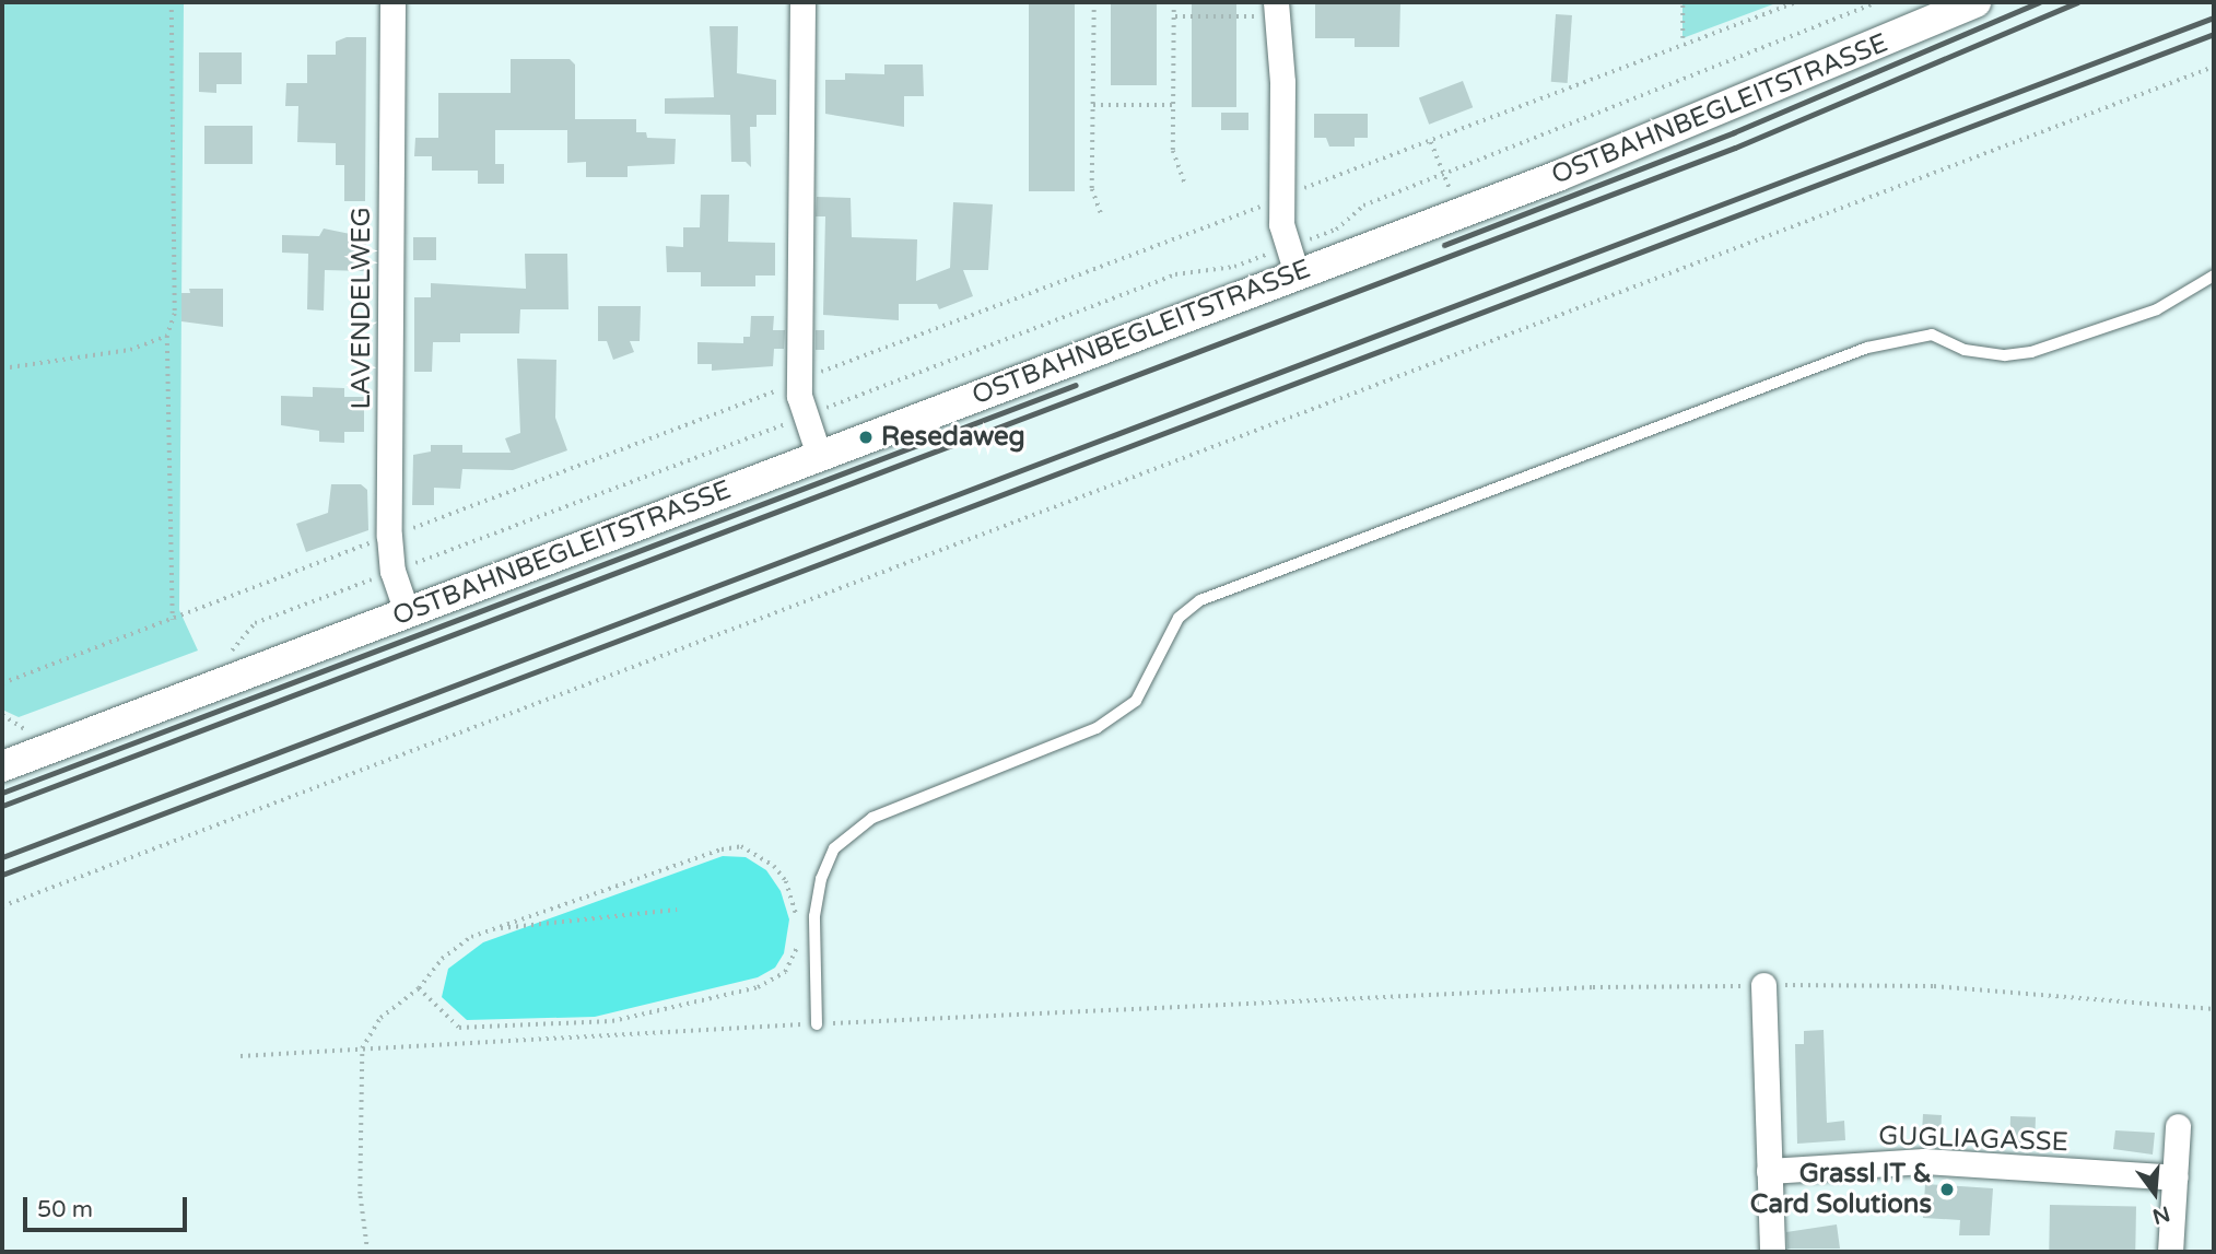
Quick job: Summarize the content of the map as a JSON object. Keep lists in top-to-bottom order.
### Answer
{
  "streets": {
    "street": ["OSTBAHNBEGLEITSTRASSE", "LAVENDELWEG", "GUGLIAGASSE"]
  },
  "crossings": [
    ["OSTBAHNBEGLEITSTRASSE", "LAVENDELWEG"]
  ],
  "places": ["Resedaweg", "Grassl IT & Card Solutions"],
  "scale_bar": "50 m",
  "north": "bottom"
}
